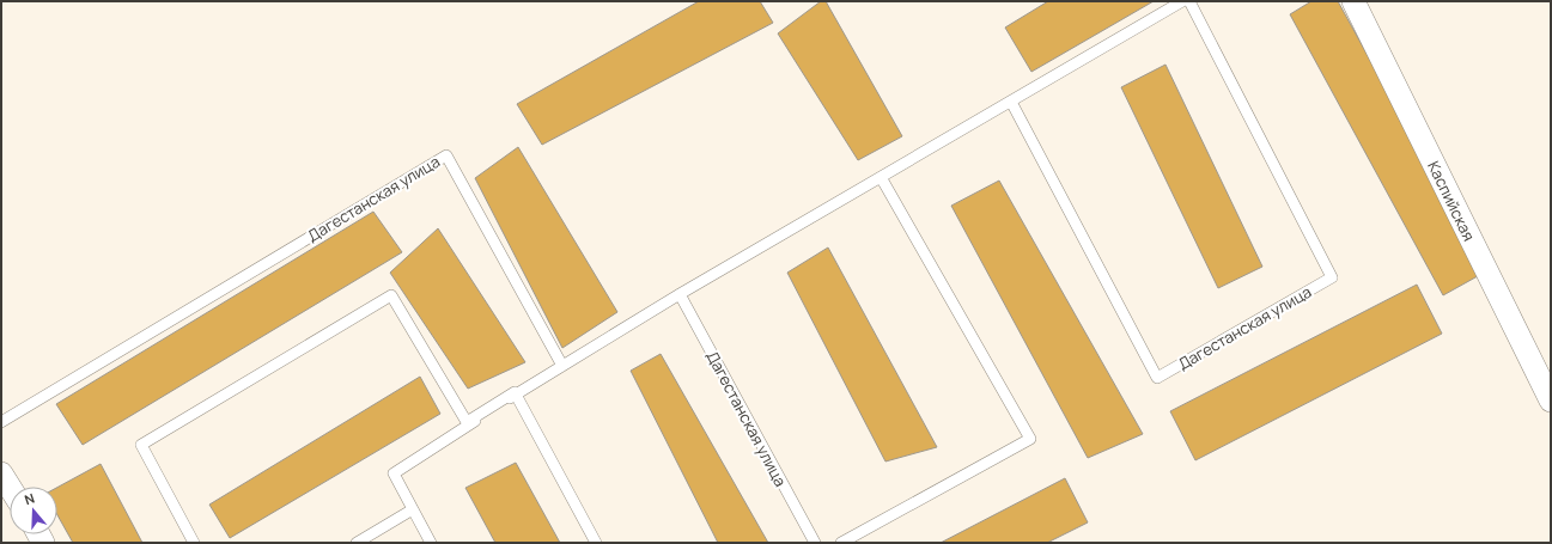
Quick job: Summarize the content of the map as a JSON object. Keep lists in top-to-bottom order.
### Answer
{
  "streets": {
    "street": ["Каспийская"],
    "lane": ["Дагестанская улица"]
  },
  "north": "top"
}
